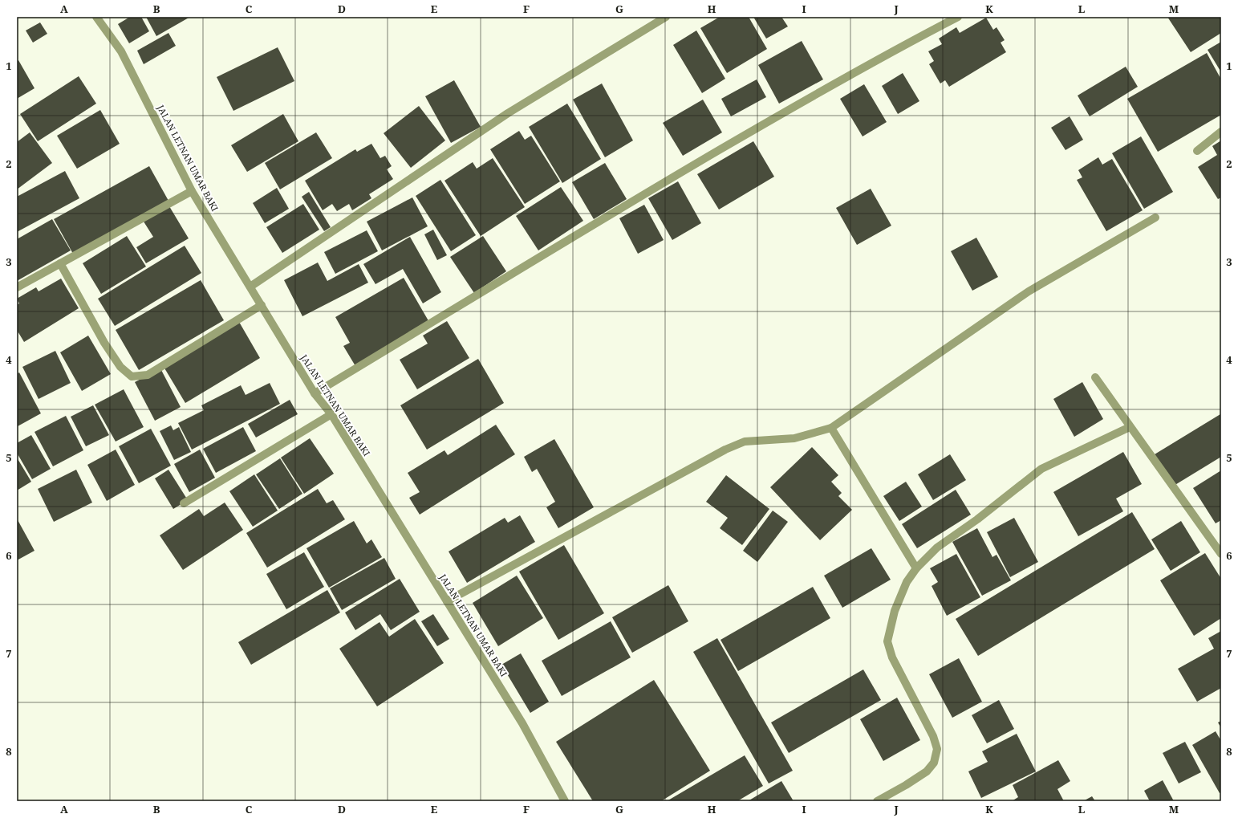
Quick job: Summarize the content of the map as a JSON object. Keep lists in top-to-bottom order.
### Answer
{
  "streets": {
    "street": ["JALAN LETNAN UMAR BAKI"]
  },
  "grid": {
    "columns": [
      "A",
      "B",
      "C",
      "D",
      "E",
      "F",
      "G",
      "H",
      "I",
      "J",
      "K",
      "L",
      "M"
    ],
    "rows": [
      "1",
      "2",
      "3",
      "4",
      "5",
      "6",
      "7",
      "8"
    ]
  }
}
